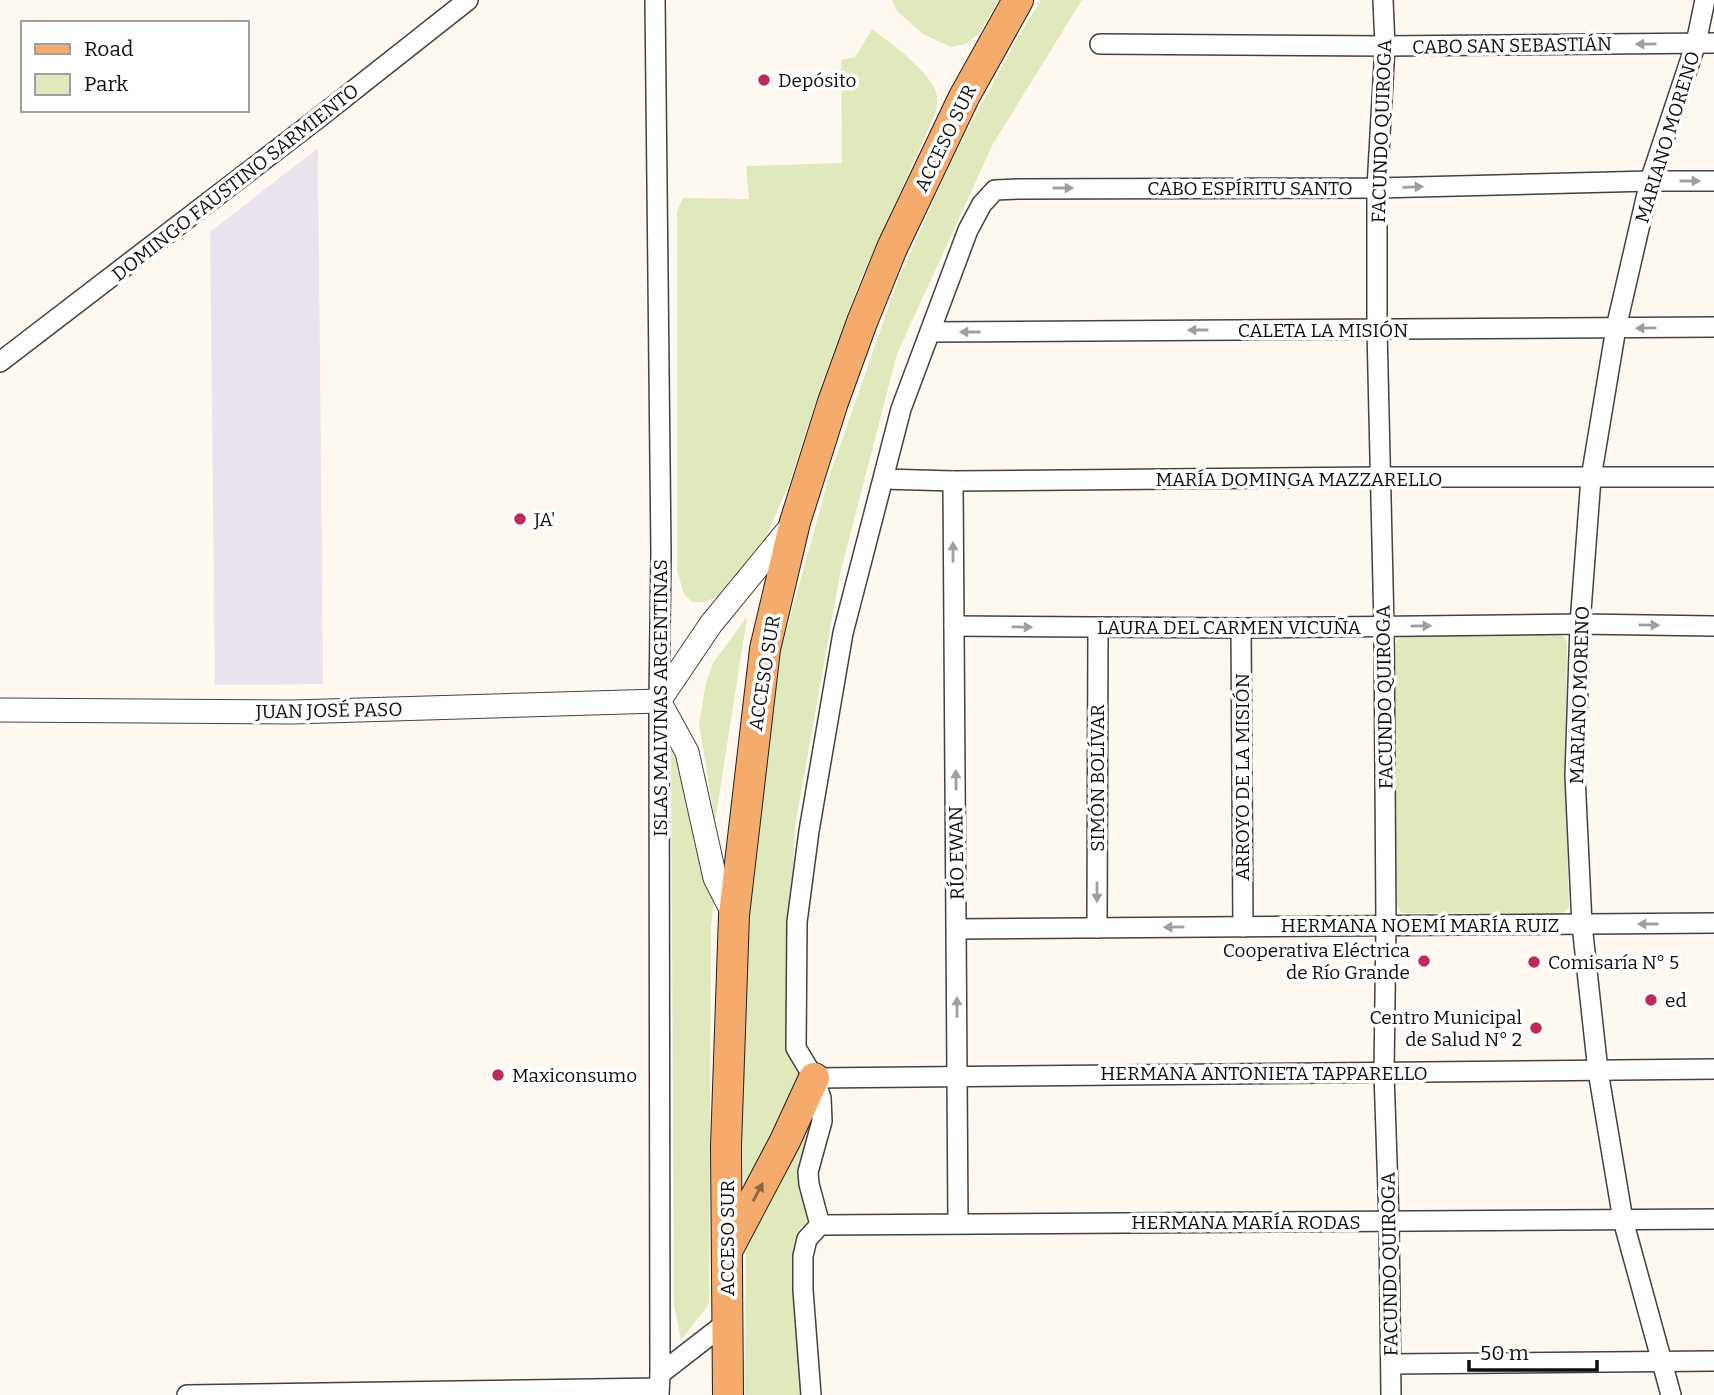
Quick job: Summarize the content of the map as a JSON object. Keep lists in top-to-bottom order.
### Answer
{
  "streets": {
    "main road": ["ACCESO SUR"],
    "street": [
      "CABO SAN SEBASTIÁN",
      "FACUNDO QUIROGA",
      "MARIANO MORENO",
      "DOMINGO FAUSTINO SARMIENTO",
      "CABO ESPÍRITU SANTO",
      "CALETA LA MISIÓN",
      "MARÍA DOMINGA MAZZARELLO",
      "LAURA DEL CARMEN VICUÑA",
      "ISLAS MALVINAS ARGENTINAS",
      "JUAN JOSÉ PASO",
      "ARROYO DE LA MISIÓN",
      "SIMÓN BOLÍVAR",
      "RÍO EWAN",
      "HERMANA NOEMÍ MARÍA RUIZ",
      "HERMANA ANTONIETA TAPPARELLO",
      "HERMANA MARÍA RODAS"
    ]
  },
  "crossings": [
    ["CABO SAN SEBASTIÁN", "FACUNDO QUIROGA"],
    ["CABO SAN SEBASTIÁN", "MARIANO MORENO"],
    ["FACUNDO QUIROGA", "CABO ESPÍRITU SANTO"],
    ["FACUNDO QUIROGA", "CALETA LA MISIÓN"],
    ["FACUNDO QUIROGA", "MARÍA DOMINGA MAZZARELLO"],
    ["FACUNDO QUIROGA", "LAURA DEL CARMEN VICUÑA"],
    ["FACUNDO QUIROGA", "HERMANA NOEMÍ MARÍA RUIZ"],
    ["FACUNDO QUIROGA", "HERMANA ANTONIETA TAPPARELLO"],
    ["FACUNDO QUIROGA", "HERMANA MARÍA RODAS"],
    ["MARIANO MORENO", "CABO ESPÍRITU SANTO"],
    ["MARIANO MORENO", "CALETA LA MISIÓN"],
    ["MARIANO MORENO", "MARÍA DOMINGA MAZZARELLO"],
    ["MARIANO MORENO", "LAURA DEL CARMEN VICUÑA"],
    ["MARIANO MORENO", "HERMANA NOEMÍ MARÍA RUIZ"],
    ["MARIANO MORENO", "HERMANA ANTONIETA TAPPARELLO"],
    ["MARIANO MORENO", "HERMANA MARÍA RODAS"],
    ["CABO ESPÍRITU SANTO", "CALETA LA MISIÓN"],
    ["MARÍA DOMINGA MAZZARELLO", "RÍO EWAN"],
    ["LAURA DEL CARMEN VICUÑA", "ARROYO DE LA MISIÓN"],
    ["LAURA DEL CARMEN VICUÑA", "SIMÓN BOLÍVAR"],
    ["LAURA DEL CARMEN VICUÑA", "RÍO EWAN"],
    ["ISLAS MALVINAS ARGENTINAS", "JUAN JOSÉ PASO"],
    ["ARROYO DE LA MISIÓN", "HERMANA NOEMÍ MARÍA RUIZ"],
    ["SIMÓN BOLÍVAR", "HERMANA NOEMÍ MARÍA RUIZ"],
    ["RÍO EWAN", "HERMANA NOEMÍ MARÍA RUIZ"],
    ["RÍO EWAN", "HERMANA ANTONIETA TAPPARELLO"],
    ["RÍO EWAN", "HERMANA MARÍA RODAS"]
  ],
  "one_way": [
    "CABO SAN SEBASTIÁN",
    "CABO ESPÍRITU SANTO",
    "CALETA LA MISIÓN",
    "LAURA DEL CARMEN VICUÑA",
    "SIMÓN BOLÍVAR",
    "HERMANA NOEMÍ MARÍA RUIZ"
  ],
  "places": [
    "Depósito",
    "JA'",
    "Cooperativa Eléctrica de Río Grande",
    "Comisaría N° 5",
    "ed",
    "Centro Municipal de Salud N° 2",
    "Maxiconsumo"
  ],
  "legend": ["Road", "Park"],
  "scale_bar": "50 m"
}
